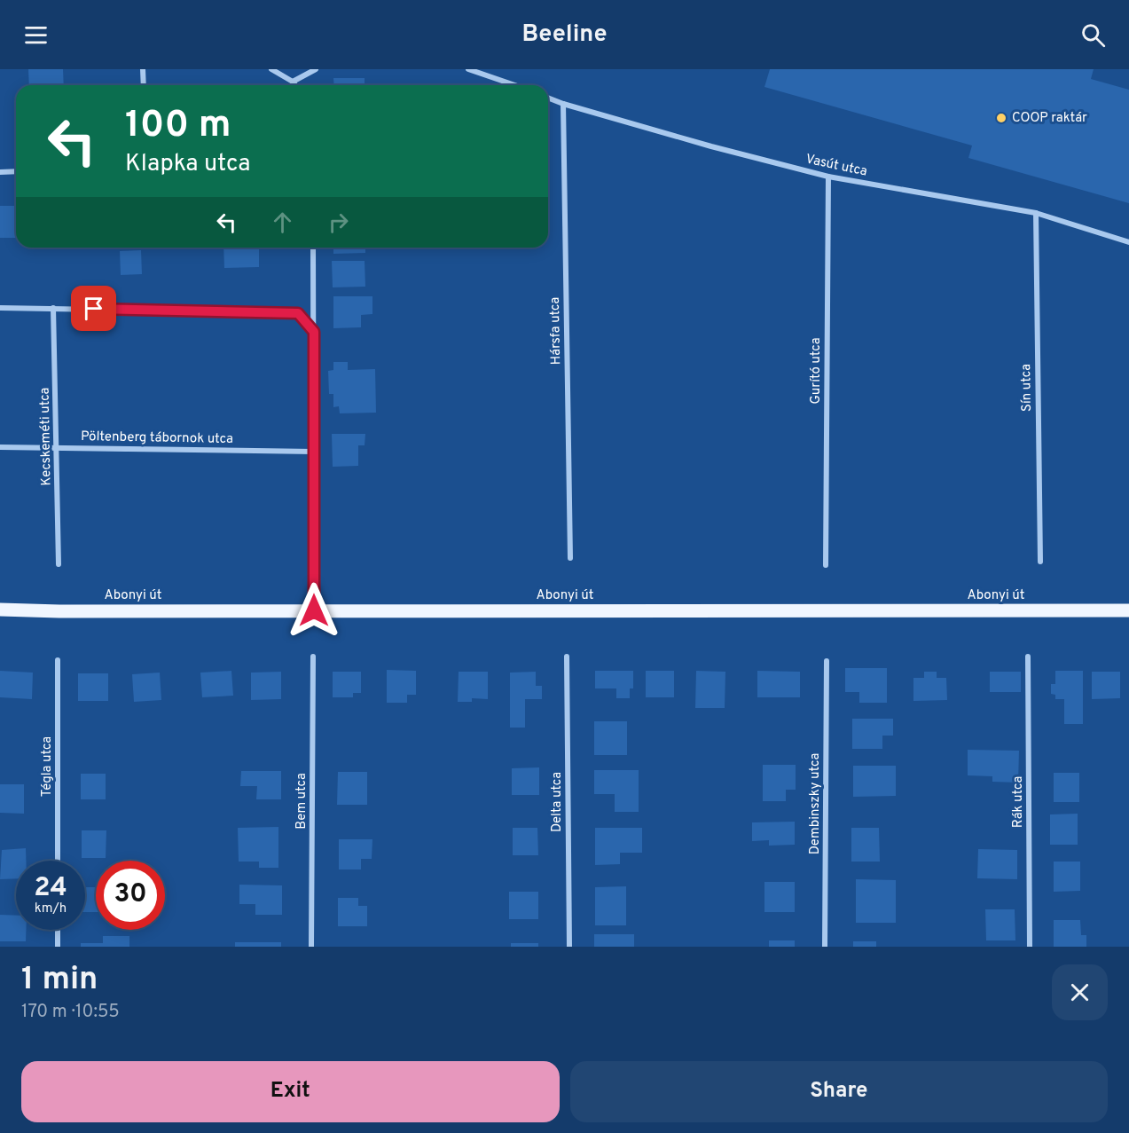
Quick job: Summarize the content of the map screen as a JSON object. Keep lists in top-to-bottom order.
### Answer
{
  "streets": {
    "main road": ["Abonyi út"],
    "street": [
      "Vasút utca",
      "Hársfa utca",
      "Gurító utca",
      "Sín utca",
      "Kecskeméti utca",
      "Pöltenberg tábornok utca",
      "Tégla utca",
      "Bem utca",
      "Delta utca",
      "Rák utca",
      "Dembinszky utca"
    ]
  },
  "crossings": [
    ["Vasút utca", "Hársfa utca"],
    ["Vasút utca", "Gurító utca"],
    ["Vasút utca", "Sín utca"],
    ["Kecskeméti utca", "Pöltenberg tábornok utca"]
  ],
  "places": ["COOP raktár"],
  "page": {
    "header": "Beeline",
    "turn": ["100 m", "Klapka utca"],
    "speed": "24 km/h",
    "limit": "30",
    "heading": ["1 min", "170 m · 10:55"],
    "buttons": ["Exit", "Share"]
  }
}
